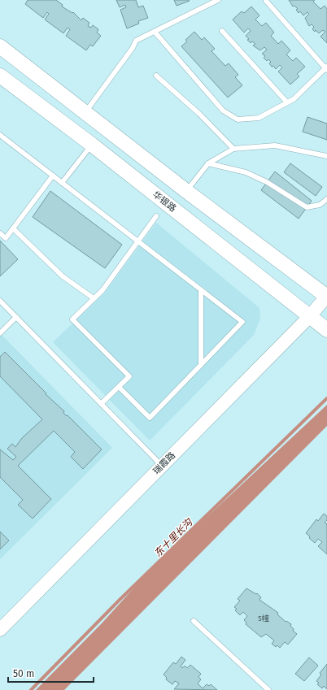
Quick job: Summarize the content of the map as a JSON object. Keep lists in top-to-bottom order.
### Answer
{
  "streets": {
    "main road": ["华银路"],
    "street": ["瑞霞路"]
  },
  "crossings": [
    ["华银路", "瑞霞路"]
  ],
  "water": ["东十里长沟"],
  "house_numbers": ["5幢"],
  "scale_bar": "50 m"
}
